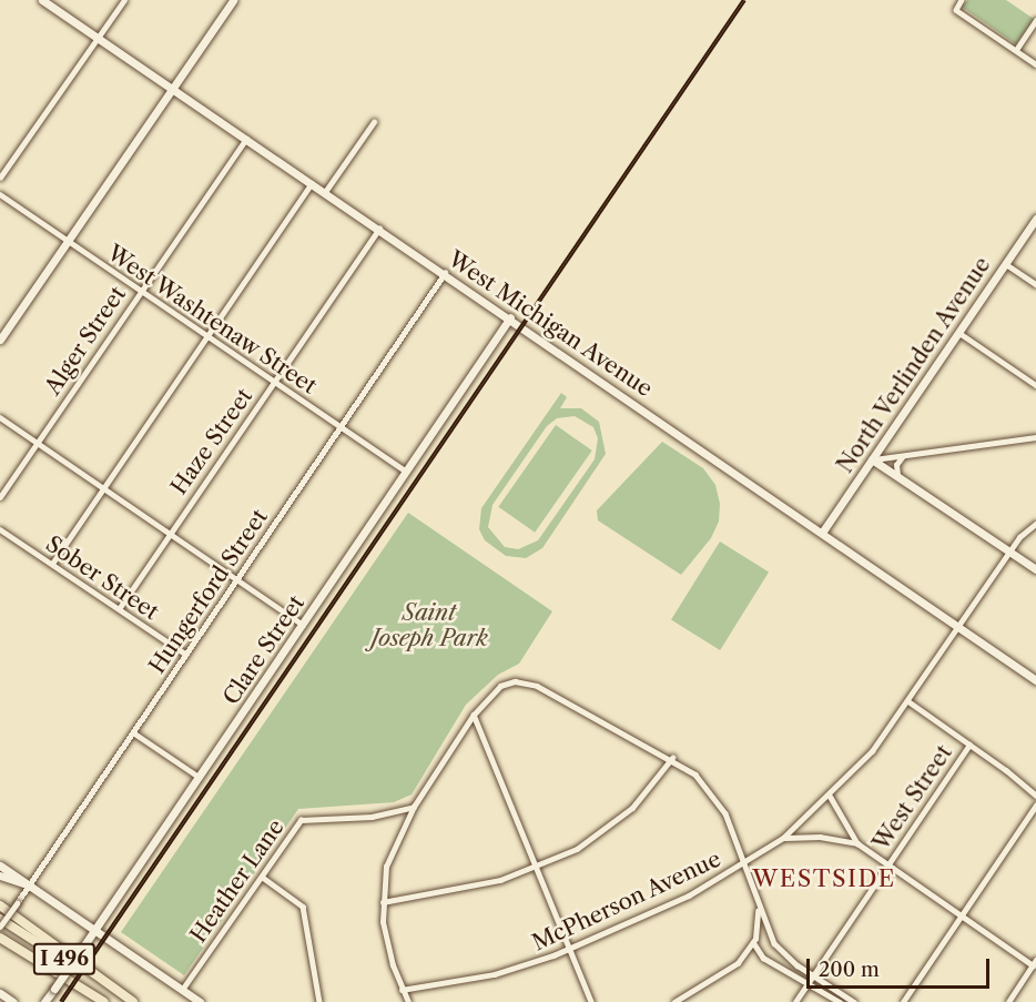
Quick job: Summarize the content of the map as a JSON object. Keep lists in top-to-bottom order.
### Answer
{
  "streets": {
    "highway": ["I 496"],
    "street": [
      "West Washtenaw Street",
      "West Michigan Avenue",
      "Alger Street",
      "North Verlinden Avenue",
      "Haze Street",
      "Sober Street",
      "Hungerford Street",
      "Clare Street",
      "West Street",
      "Heather Lane",
      "McPherson Avenue"
    ]
  },
  "crossings": [
    ["West Washtenaw Street", "Alger Street"],
    ["West Washtenaw Street", "Haze Street"],
    ["West Washtenaw Street", "Hungerford Street"],
    ["West Washtenaw Street", "Clare Street"],
    ["West Michigan Avenue", "Alger Street"],
    ["West Michigan Avenue", "North Verlinden Avenue"],
    ["West Michigan Avenue", "Haze Street"],
    ["West Michigan Avenue", "Hungerford Street"],
    ["West Michigan Avenue", "Clare Street"],
    ["West Michigan Avenue", "McPherson Avenue"],
    ["Haze Street", "Sober Street"],
    ["Sober Street", "Hungerford Street"]
  ],
  "districts": ["WESTSIDE"],
  "parks": ["Saint Joseph Park"],
  "scale_bar": "200 m"
}
